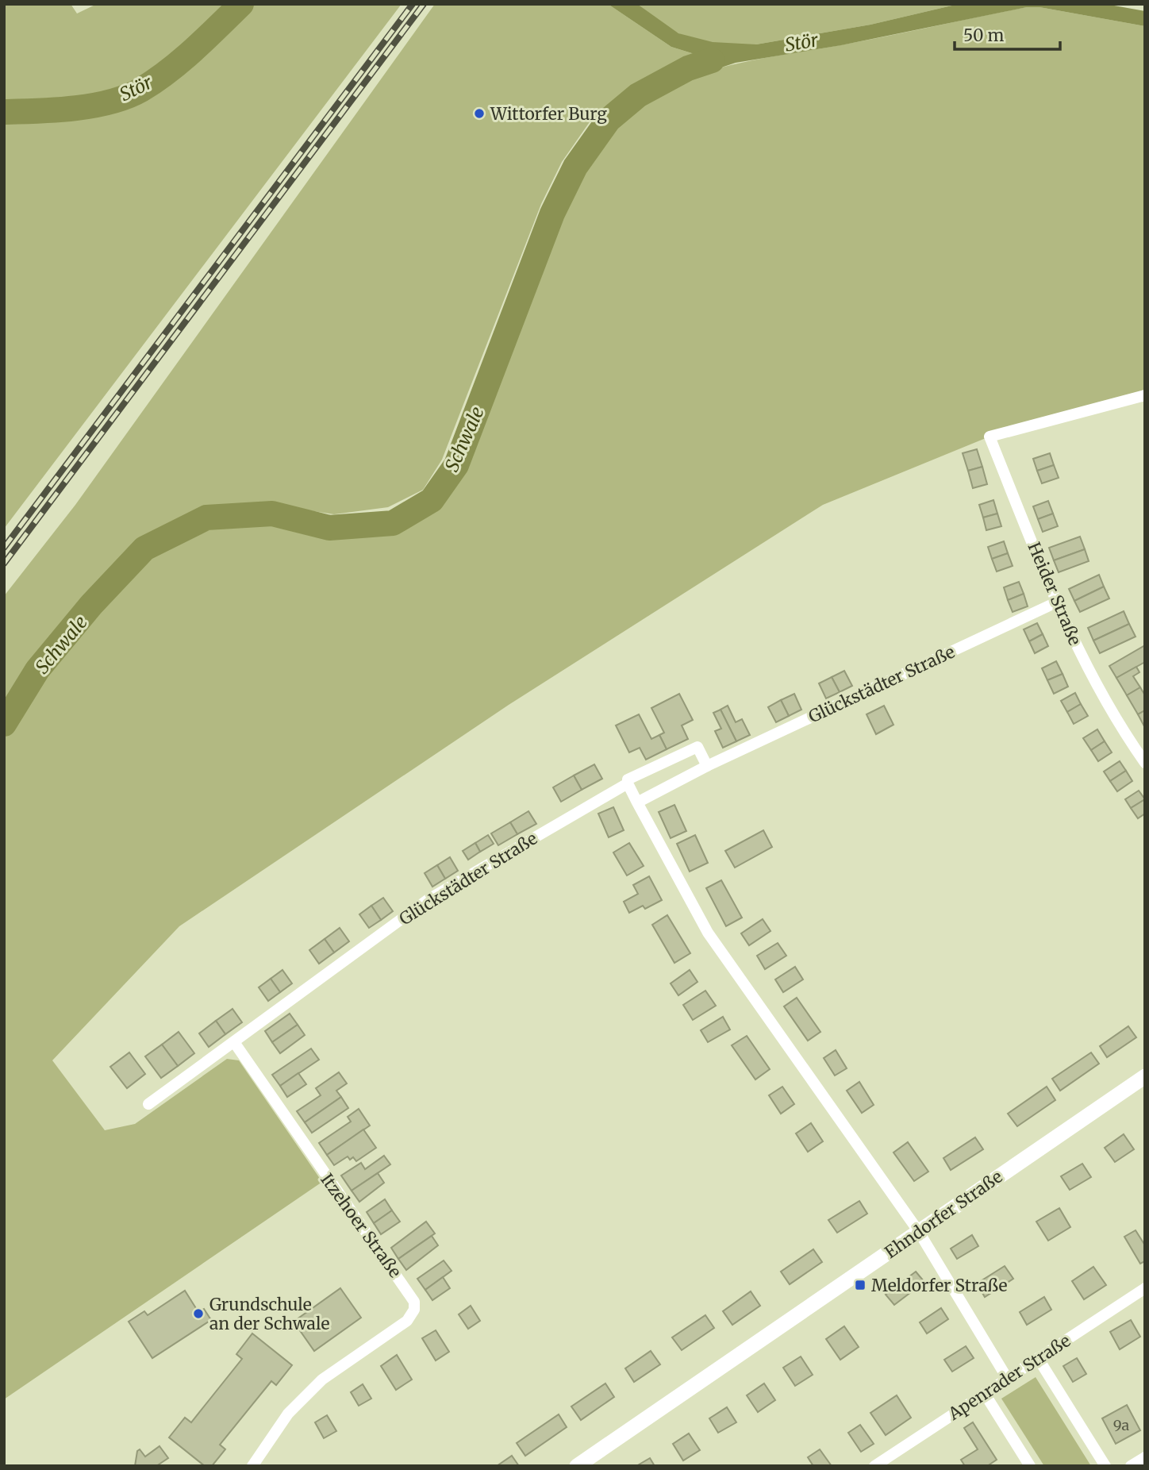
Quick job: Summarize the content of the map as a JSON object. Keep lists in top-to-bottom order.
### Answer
{
  "streets": {
    "street": [
      "Heider Straße",
      "Glückstädter Straße",
      "Ehndorfer Straße",
      "Itzehoer Straße",
      "Apenrader Straße"
    ]
  },
  "crossings": [
    ["Heider Straße", "Glückstädter Straße"],
    ["Glückstädter Straße", "Itzehoer Straße"]
  ],
  "water": ["Stör", "Schwale"],
  "places": {
    "other": ["Wittorfer Burg", "Grundschule an der Schwale"],
    "transit": ["Meldorfer Straße"]
  },
  "house_numbers": ["9a"],
  "scale_bar": "50 m"
}
